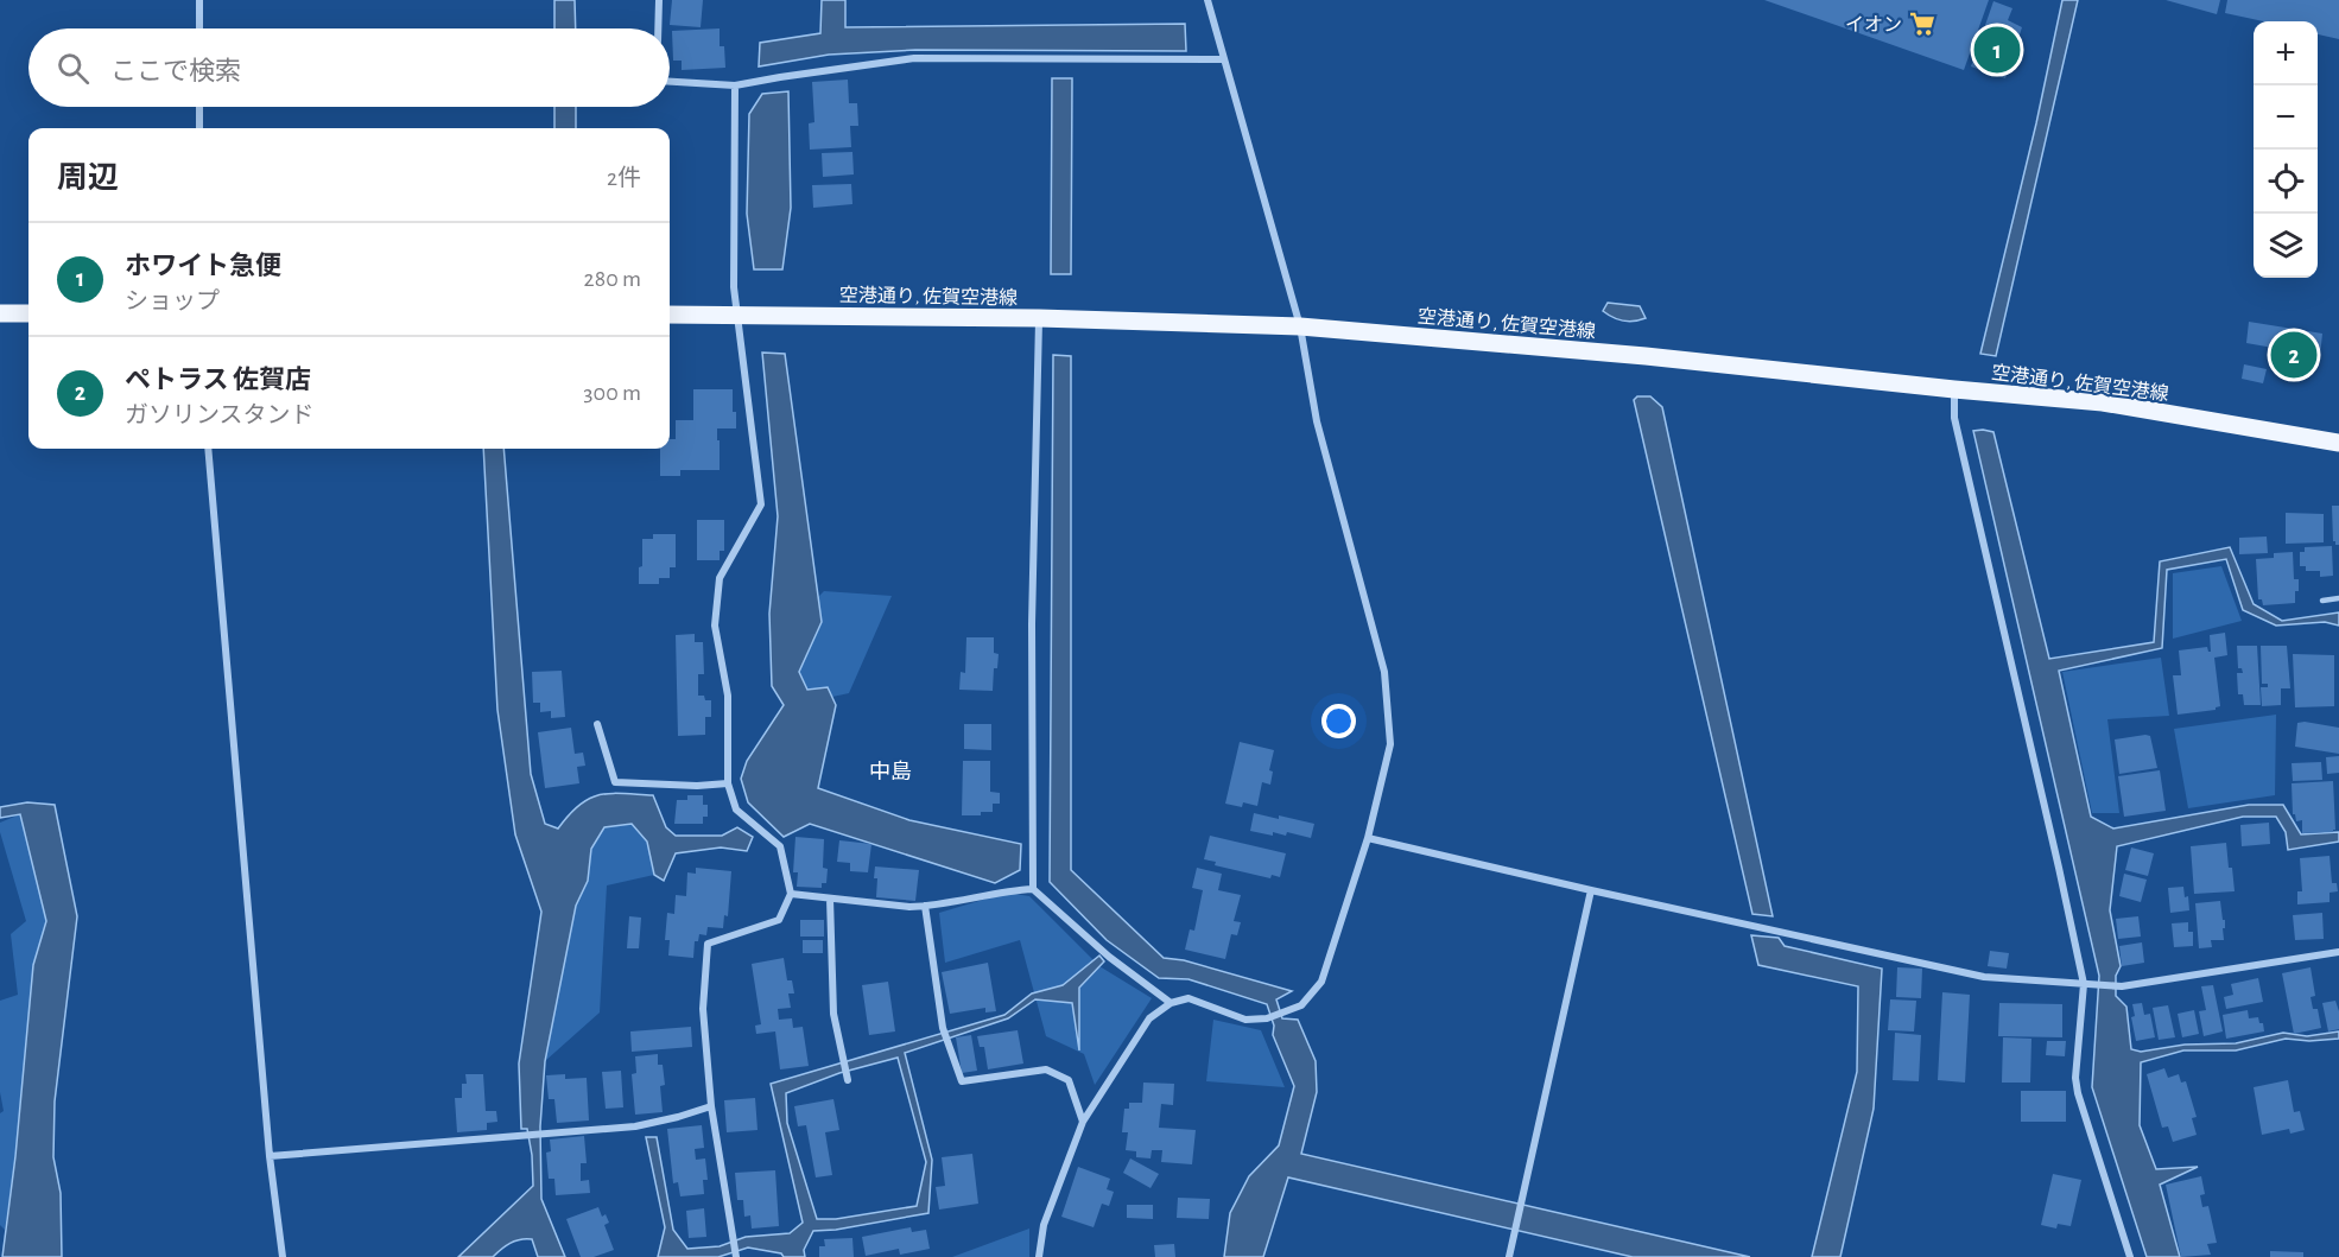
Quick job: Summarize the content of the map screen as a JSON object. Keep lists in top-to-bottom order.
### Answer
{
  "streets": {
    "main road": ["空港通り, 佐賀空港線"]
  },
  "districts": ["中島"],
  "places": {
    "supermarket": ["イオン"]
  },
  "page": {
    "map_buttons": ["+", "−"],
    "pins": ["1", "2"],
    "search": "ここで検索",
    "heading": ["周辺", "2件"],
    "list": [
      {
        "mark": "1",
        "name": "ホワイト急便",
        "note": "ショップ",
        "value": "280 m"
      },
      {
        "mark": "2",
        "name": "ペトラス 佐賀店",
        "note": "ガソリンスタンド",
        "value": "300 m"
      }
    ]
  }
}
